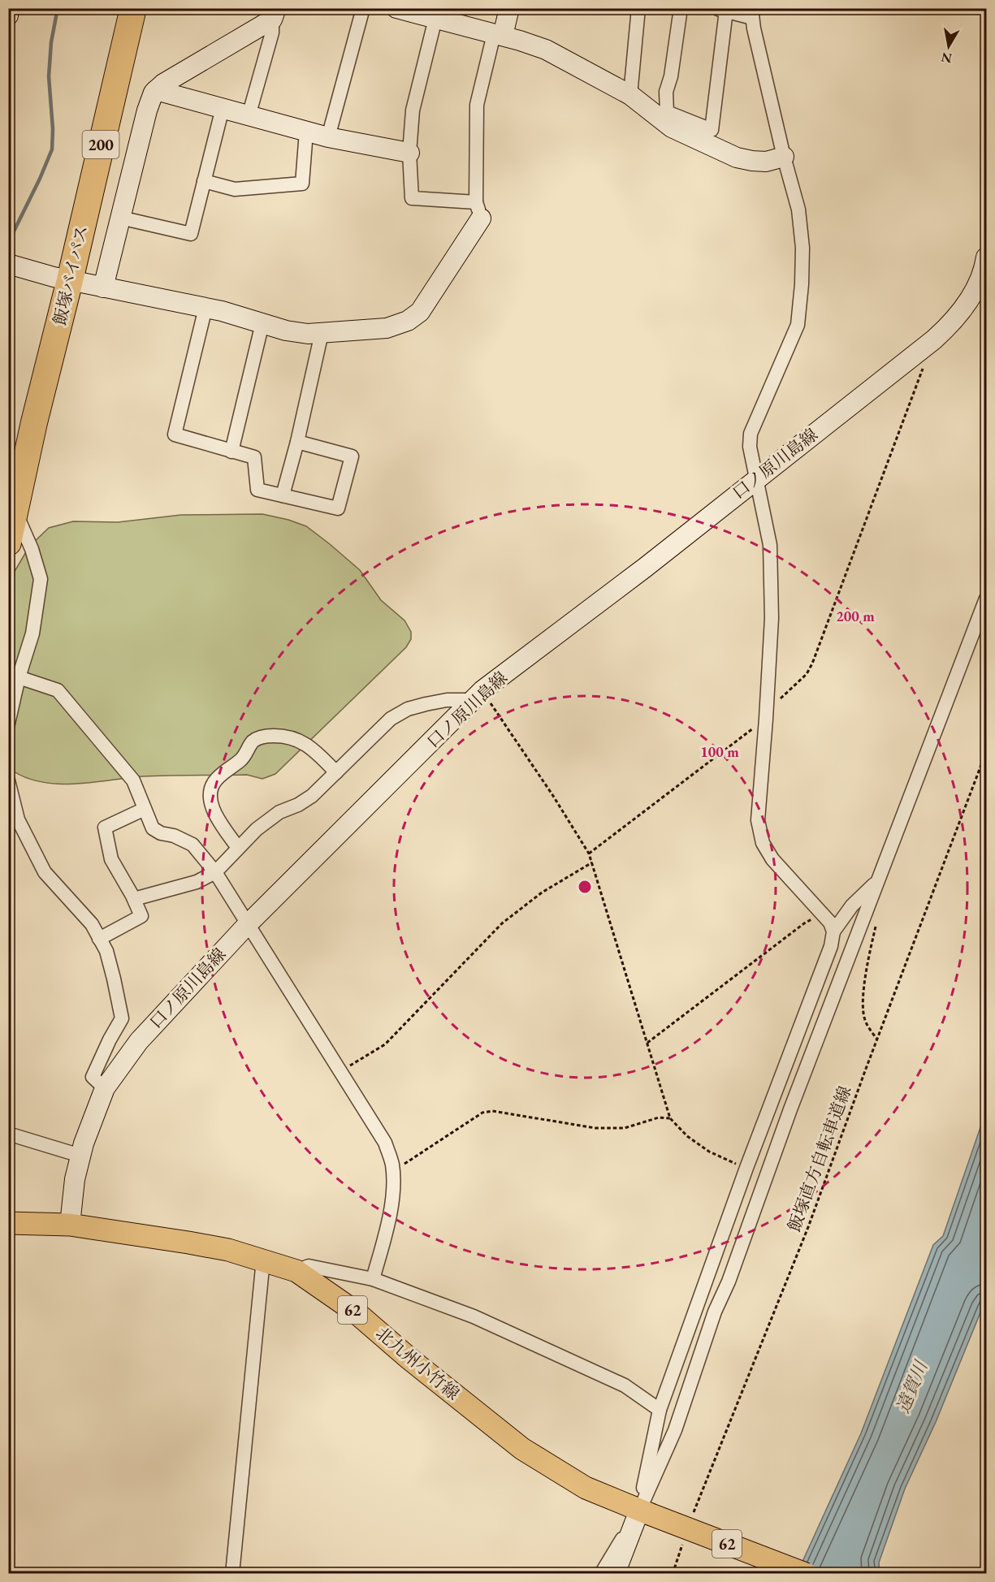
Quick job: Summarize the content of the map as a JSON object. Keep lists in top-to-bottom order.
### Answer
{
  "streets": {
    "highway": ["200", "飯塚バイパス"],
    "main road": ["62", "北九州小竹線"],
    "street": ["口ノ原川島線"],
    "path": ["飯塚直方自転車道線"]
  },
  "crossings": [
    ["200", "飯塚バイパス"],
    ["口ノ原川島線", "北九州小竹線"]
  ],
  "water": ["遠賀川"],
  "north": "bottom",
  "rings": ["200 m", "100 m"]
}
